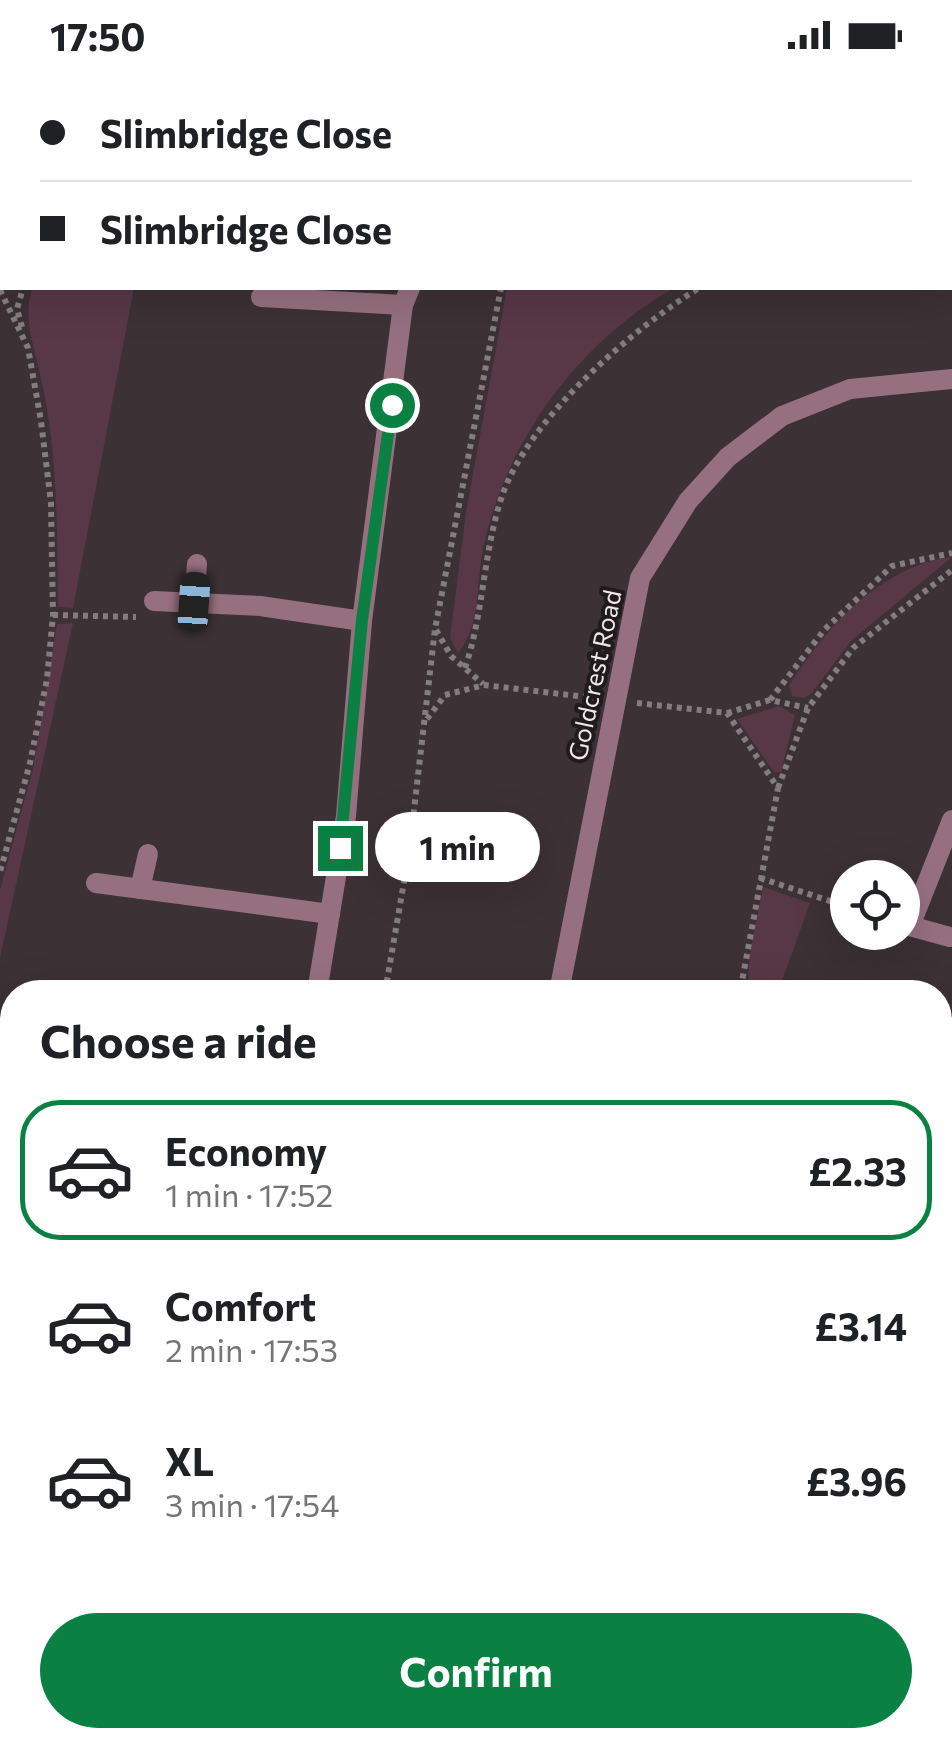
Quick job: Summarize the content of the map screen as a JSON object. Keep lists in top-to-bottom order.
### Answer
{
  "streets": {
    "street": ["Goldcrest Road"]
  },
  "page": {
    "status": "17:50",
    "banner": ["Slimbridge Close", "Slimbridge Close"],
    "bubble": "1 min",
    "heading": "Choose a ride",
    "list": [
      {
        "name": "Economy",
        "note": "1 min · 17:52",
        "value": "£2.33"
      },
      {
        "name": "Comfort",
        "note": "2 min · 17:53",
        "value": "£3.14"
      },
      {
        "name": "XL",
        "note": "3 min · 17:54",
        "value": "£3.96"
      }
    ],
    "buttons": "Confirm"
  }
}
